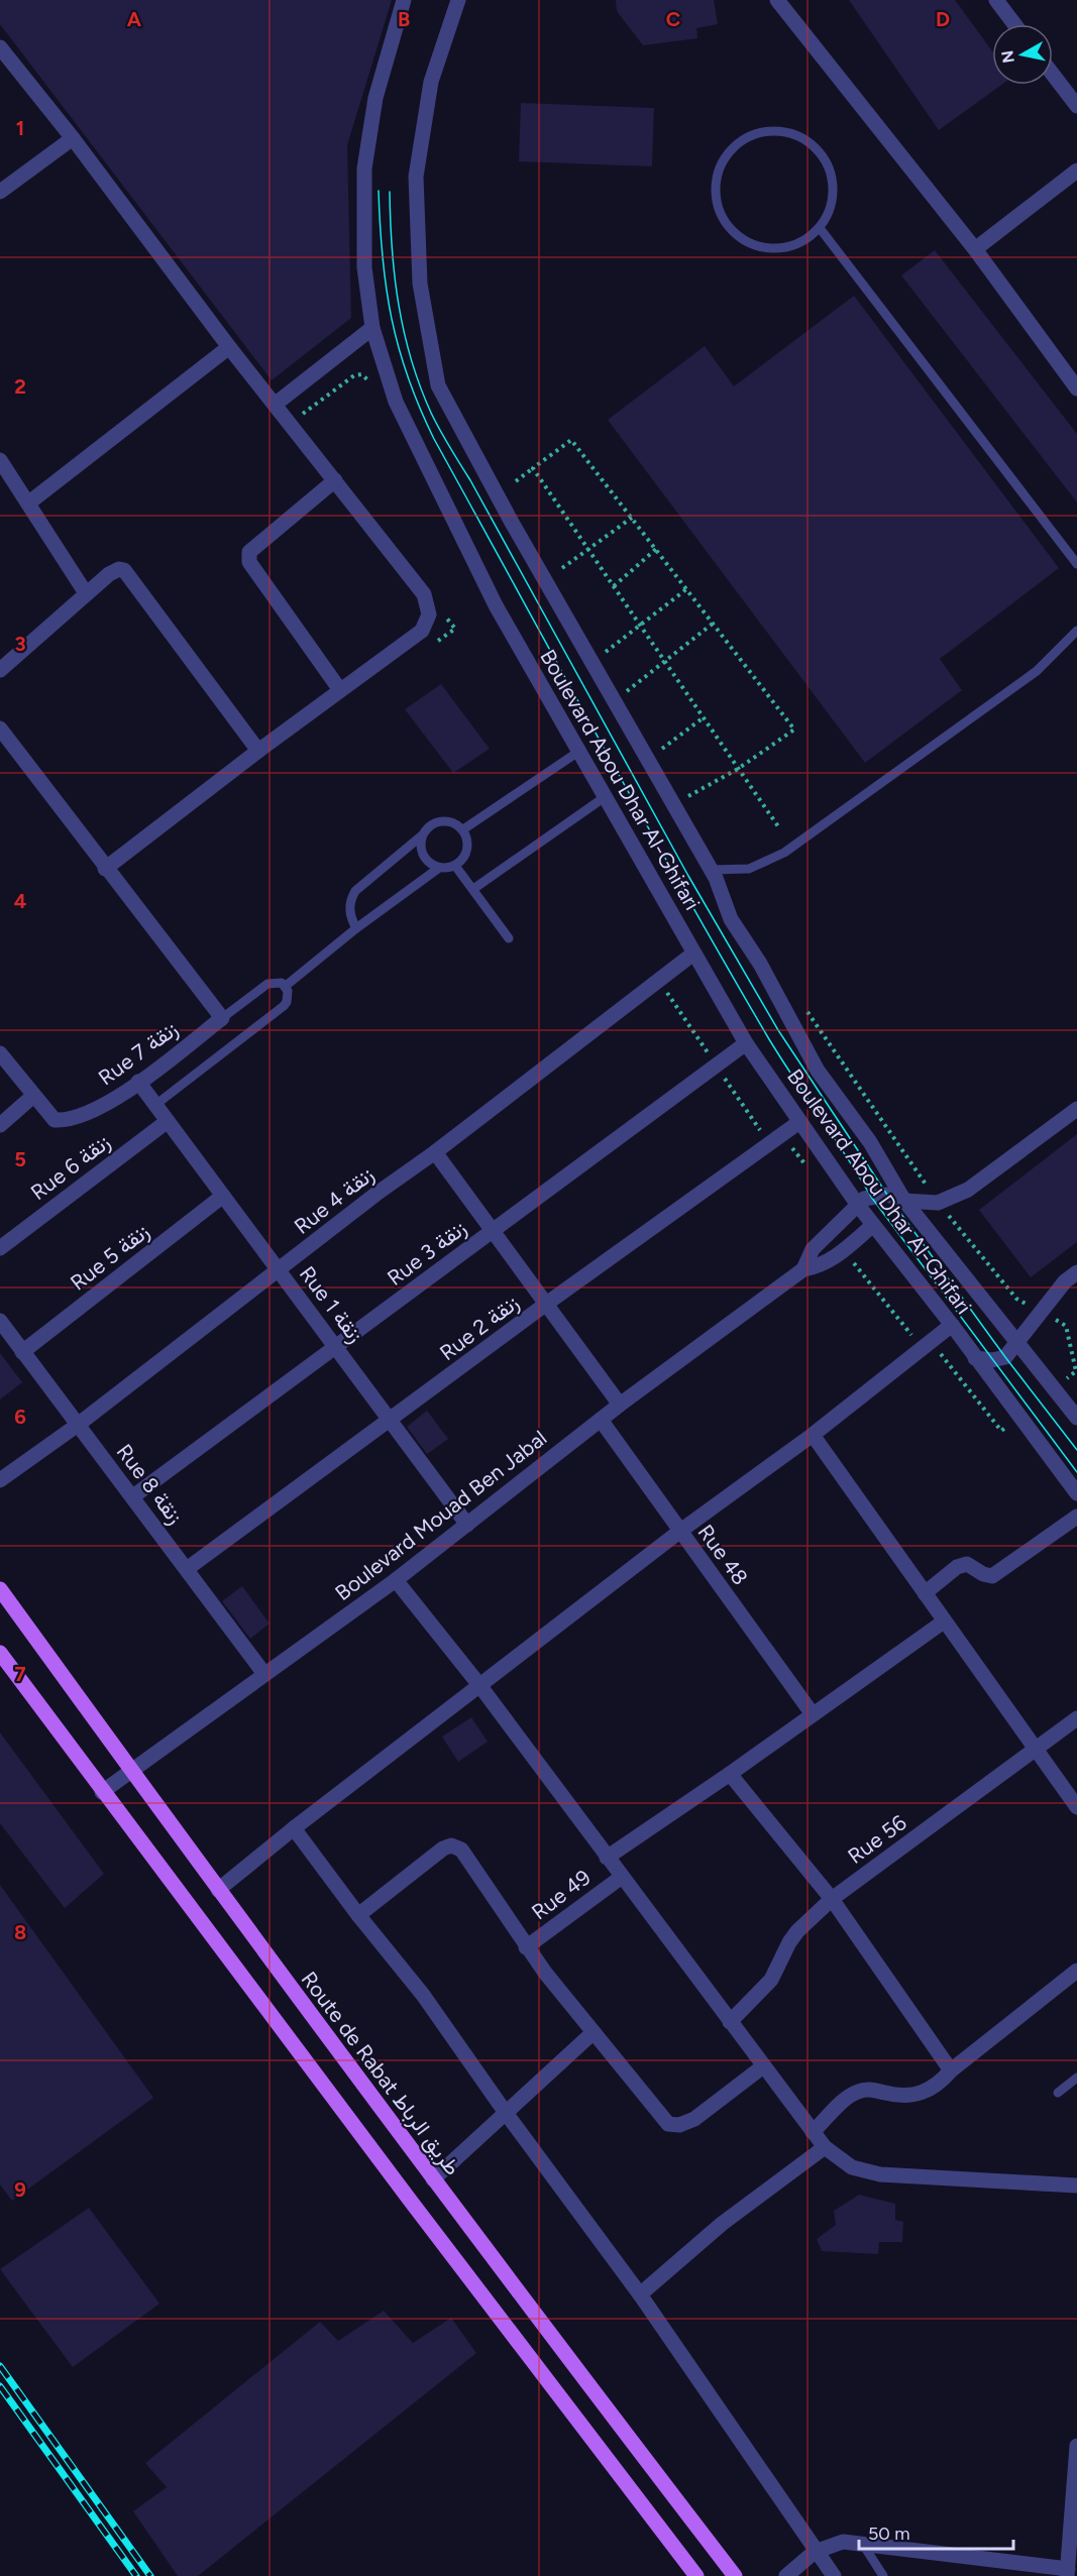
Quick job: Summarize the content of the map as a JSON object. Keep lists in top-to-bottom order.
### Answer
{
  "streets": {
    "main road": ["Route de Rabat طريق الرباط"],
    "street": [
      "Boulevard Abou Dhar Al-Ghifari",
      "Rue 7 زنقة",
      "Rue 6 زنقة",
      "Rue 4 زنقة",
      "Rue 3 زنقة",
      "Rue 5 زنقة",
      "Rue 1 زنقة",
      "Rue 2 زنقة",
      "Rue 8 زنقة",
      "Boulevard Mouad Ben Jabal",
      "Rue 48",
      "Rue 56",
      "Rue 49"
    ]
  },
  "crossings": [
    ["Boulevard Abou Dhar Al-Ghifari", "Rue 4 زنقة"],
    ["Boulevard Abou Dhar Al-Ghifari", "Rue 3 زنقة"],
    ["Boulevard Abou Dhar Al-Ghifari", "Rue 2 زنقة"],
    ["Boulevard Abou Dhar Al-Ghifari", "Boulevard Mouad Ben Jabal"],
    ["Rue 7 زنقة", "Rue 1 زنقة"],
    ["Rue 6 زنقة", "Rue 1 زنقة"],
    ["Rue 4 زنقة", "Rue 1 زنقة"],
    ["Rue 4 زنقة", "Rue 8 زنقة"],
    ["Rue 3 زنقة", "Rue 1 زنقة"],
    ["Rue 3 زنقة", "Rue 8 زنقة"],
    ["Rue 5 زنقة", "Rue 1 زنقة"],
    ["Rue 5 زنقة", "Rue 8 زنقة"],
    ["Rue 1 زنقة", "Rue 2 زنقة"],
    ["Rue 1 زنقة", "Boulevard Mouad Ben Jabal"],
    ["Rue 2 زنقة", "Rue 8 زنقة"],
    ["Rue 8 زنقة", "Boulevard Mouad Ben Jabal"],
    ["Boulevard Mouad Ben Jabal", "Rue 48"],
    ["Boulevard Mouad Ben Jabal", "Route de Rabat طريق الرباط"]
  ],
  "scale_bar": "50 m",
  "north": "left",
  "grid": {
    "columns": [
      "A",
      "B",
      "C",
      "D"
    ],
    "rows": [
      "1",
      "2",
      "3",
      "4",
      "5",
      "6",
      "7",
      "8",
      "9"
    ]
  }
}
